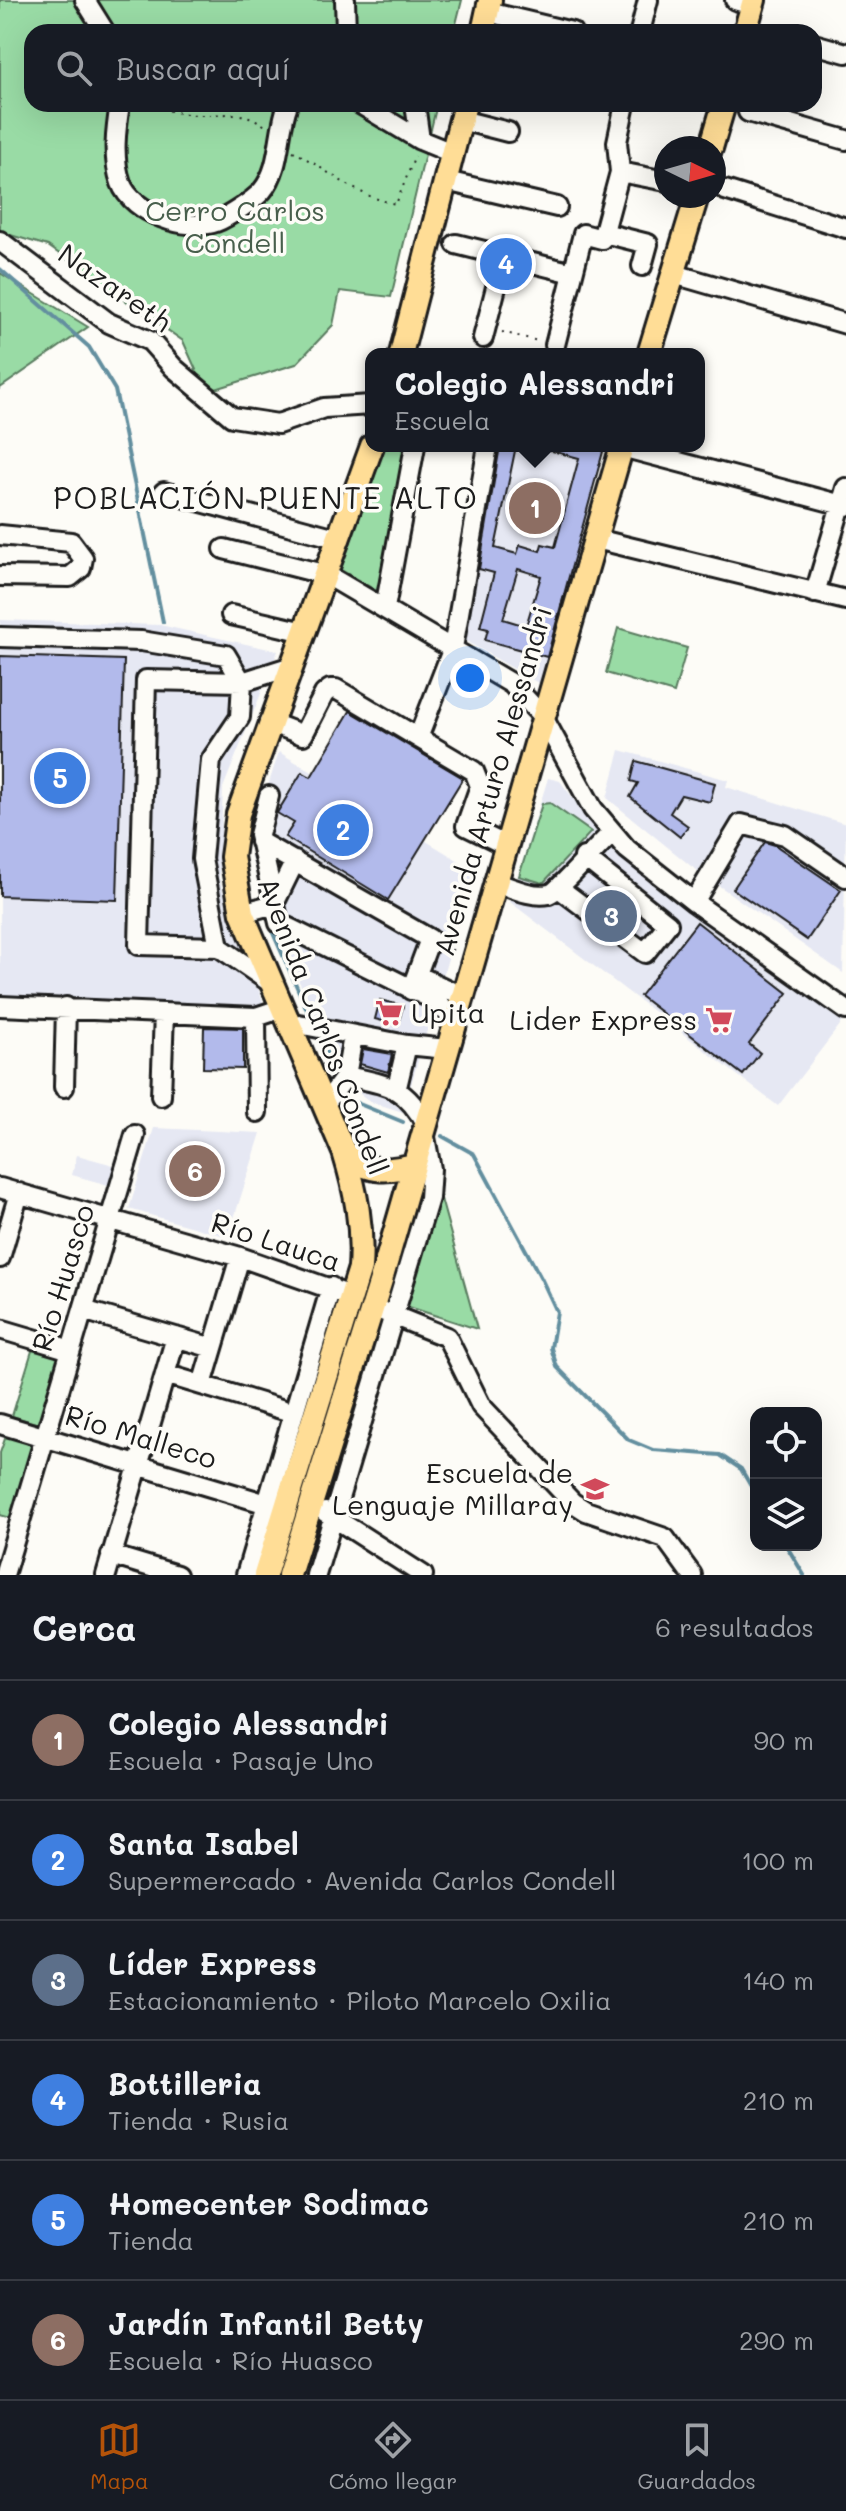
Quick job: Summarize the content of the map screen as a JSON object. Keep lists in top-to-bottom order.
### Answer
{
  "streets": {
    "main road": ["Avenida Arturo Alessandri", "Avenida Carlos Condell"],
    "street": [
      "Nazareth",
      "Río Lauca",
      "Río Huasco",
      "Río Malleco"
    ]
  },
  "crossings": [
    ["Avenida Arturo Alessandri", "Avenida Carlos Condell"],
    ["Río Lauca", "Río Huasco"],
    ["Río Huasco", "Río Malleco"]
  ],
  "districts": ["POBLACIÓN PUENTE ALTO"],
  "parks": ["Cerro Carlos Condell"],
  "places": {
    "supermarket": ["Upita", "Lider Express"],
    "school or university": ["Escuela de Lenguaje Millaray"]
  },
  "north": "right",
  "page": {
    "search": "Buscar aquí",
    "pins": [
      "4",
      "1",
      "5",
      "2",
      "3",
      "6"
    ],
    "popup": ["Colegio Alessandri", "Escuela"],
    "heading": ["Cerca", "6 resultados"],
    "list": [
      {
        "mark": "1",
        "name": "Colegio Alessandri",
        "note": "Escuela · Pasaje Uno",
        "value": "90 m"
      },
      {
        "mark": "2",
        "name": "Santa Isabel",
        "note": "Supermercado · Avenida Carlos Condell",
        "value": "100 m"
      },
      {
        "mark": "3",
        "name": "Líder Express",
        "note": "Estacionamiento · Piloto Marcelo Oxilia",
        "value": "140 m"
      },
      {
        "mark": "4",
        "name": "Bottilleria",
        "note": "Tienda · Rusia",
        "value": "210 m"
      },
      {
        "mark": "5",
        "name": "Homecenter Sodimac",
        "note": "Tienda",
        "value": "210 m"
      },
      {
        "mark": "6",
        "name": "Jardín Infantil Betty",
        "note": "Escuela · Río Huasco",
        "value": "290 m"
      }
    ],
    "nav": ["Mapa", "Cómo llegar", "Guardados"]
  }
}
